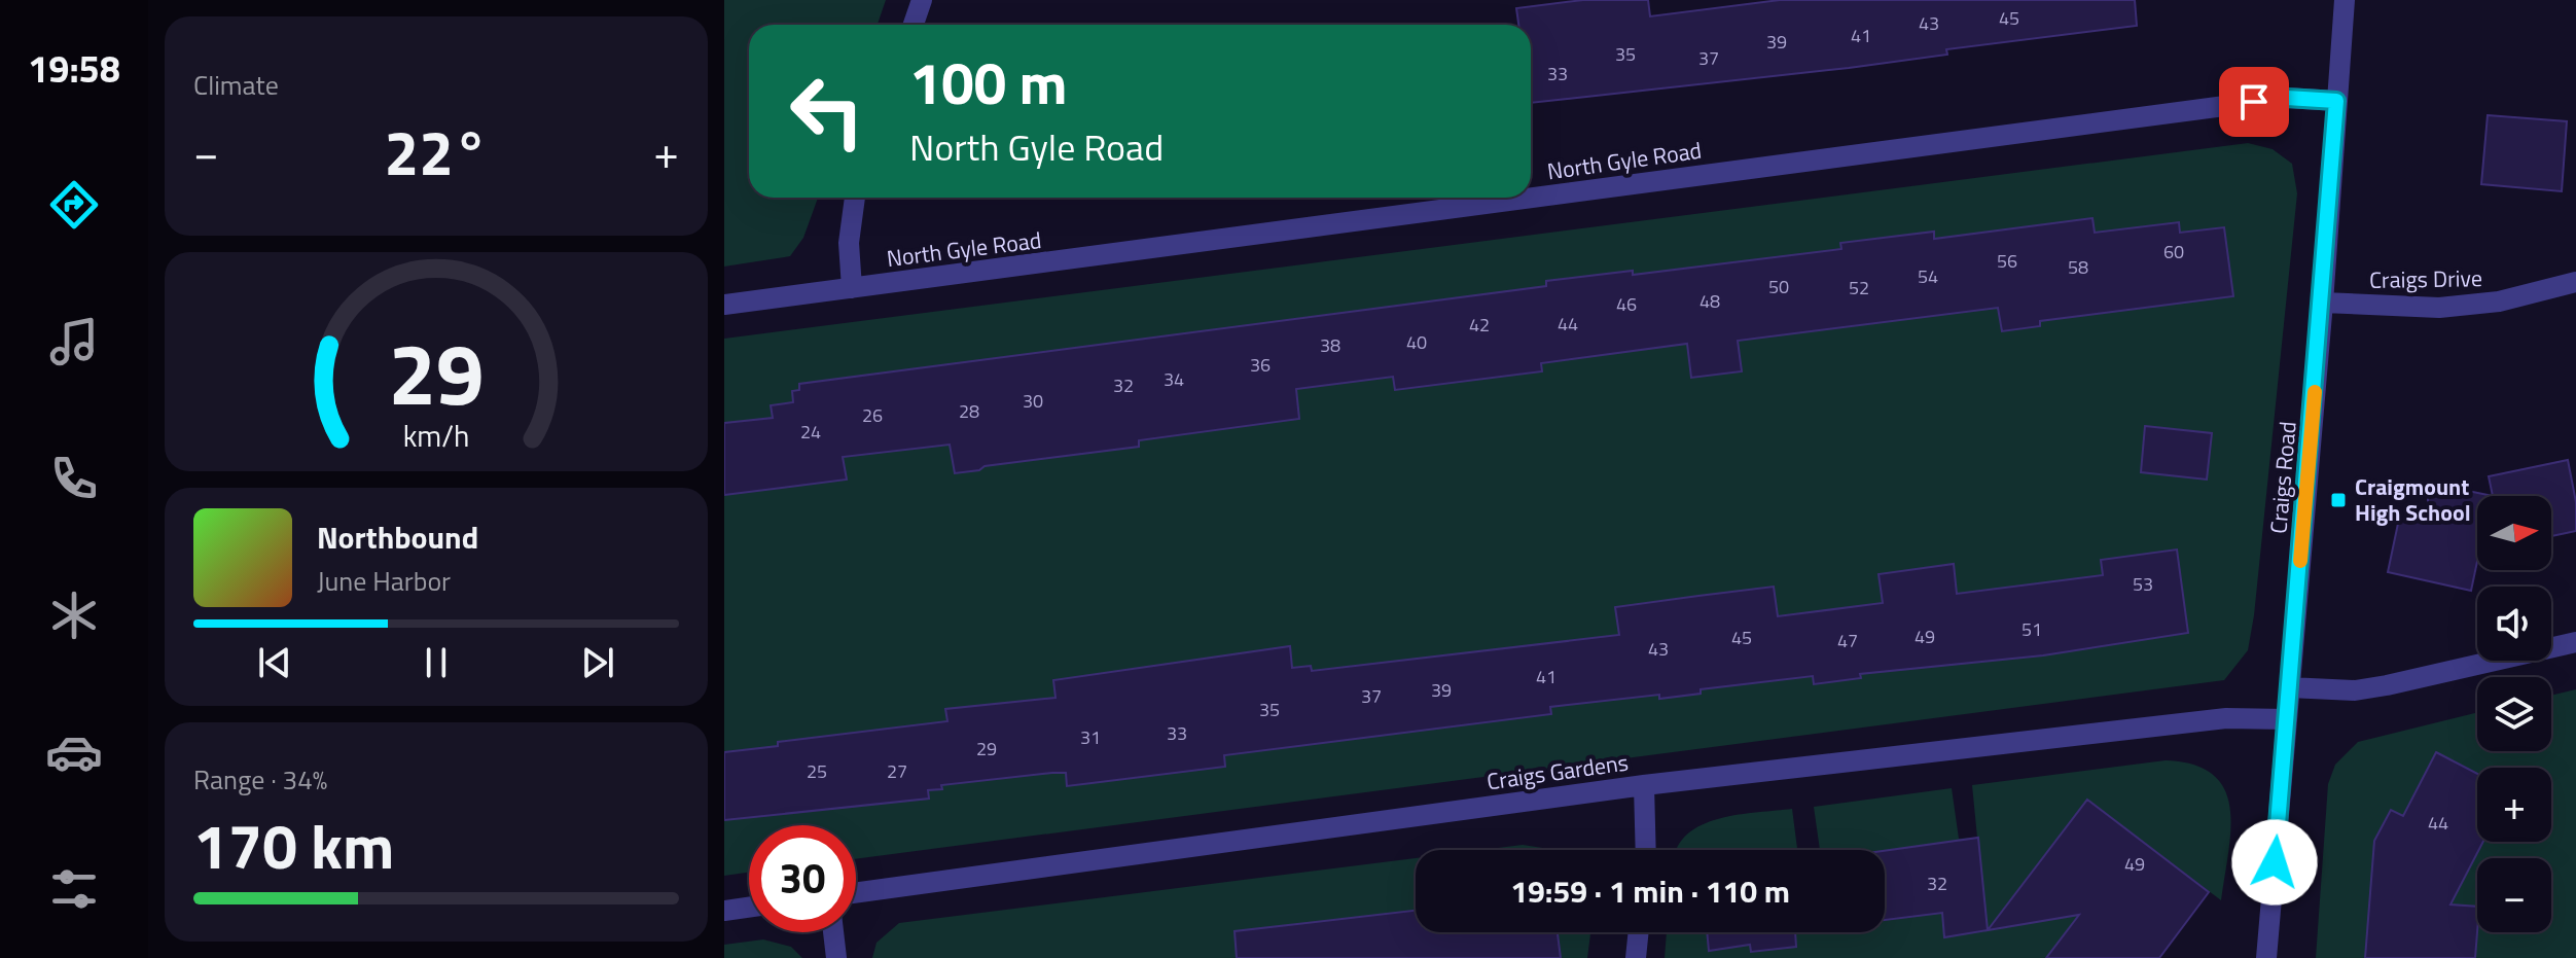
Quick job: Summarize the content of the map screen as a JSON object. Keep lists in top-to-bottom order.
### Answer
{
  "streets": {
    "street": [
      "North Gyle Road",
      "Craigs Drive",
      "Craigs Road",
      "Craigs Gardens"
    ]
  },
  "crossings": [
    ["North Gyle Road", "Craigs Road"],
    ["Craigs Drive", "Craigs Road"],
    ["Craigs Road", "Craigs Gardens"]
  ],
  "places": {
    "transit": ["Craigmount High School"]
  },
  "house_numbers": [
    "45",
    "43",
    "41",
    "39",
    "35",
    "37",
    "33",
    "60",
    "56",
    "58",
    "54",
    "50",
    "52",
    "48",
    "46",
    "44",
    "42",
    "40",
    "38",
    "36",
    "34",
    "32",
    "30",
    "28",
    "26",
    "24",
    "53",
    "51",
    "49",
    "45",
    "47",
    "43",
    "41",
    "39",
    "37",
    "35",
    "33",
    "31",
    "29",
    "25",
    "27",
    "44",
    "49",
    "32"
  ],
  "north": "right",
  "page": {
    "tabs": "19:58",
    "tile": [
      "Climate",
      ["Range · 34%", "170 km"]
    ],
    "turn": ["100 m", "North Gyle Road"],
    "heat": ["−", "22°", "+"],
    "map_buttons": ["+", "−"],
    "song": ["Northbound", "June Harbor"],
    "limit": "30",
    "trip": "19:59 · 1 min · 110 m",
    "gauge": ["29", "km/h"]
  }
}
